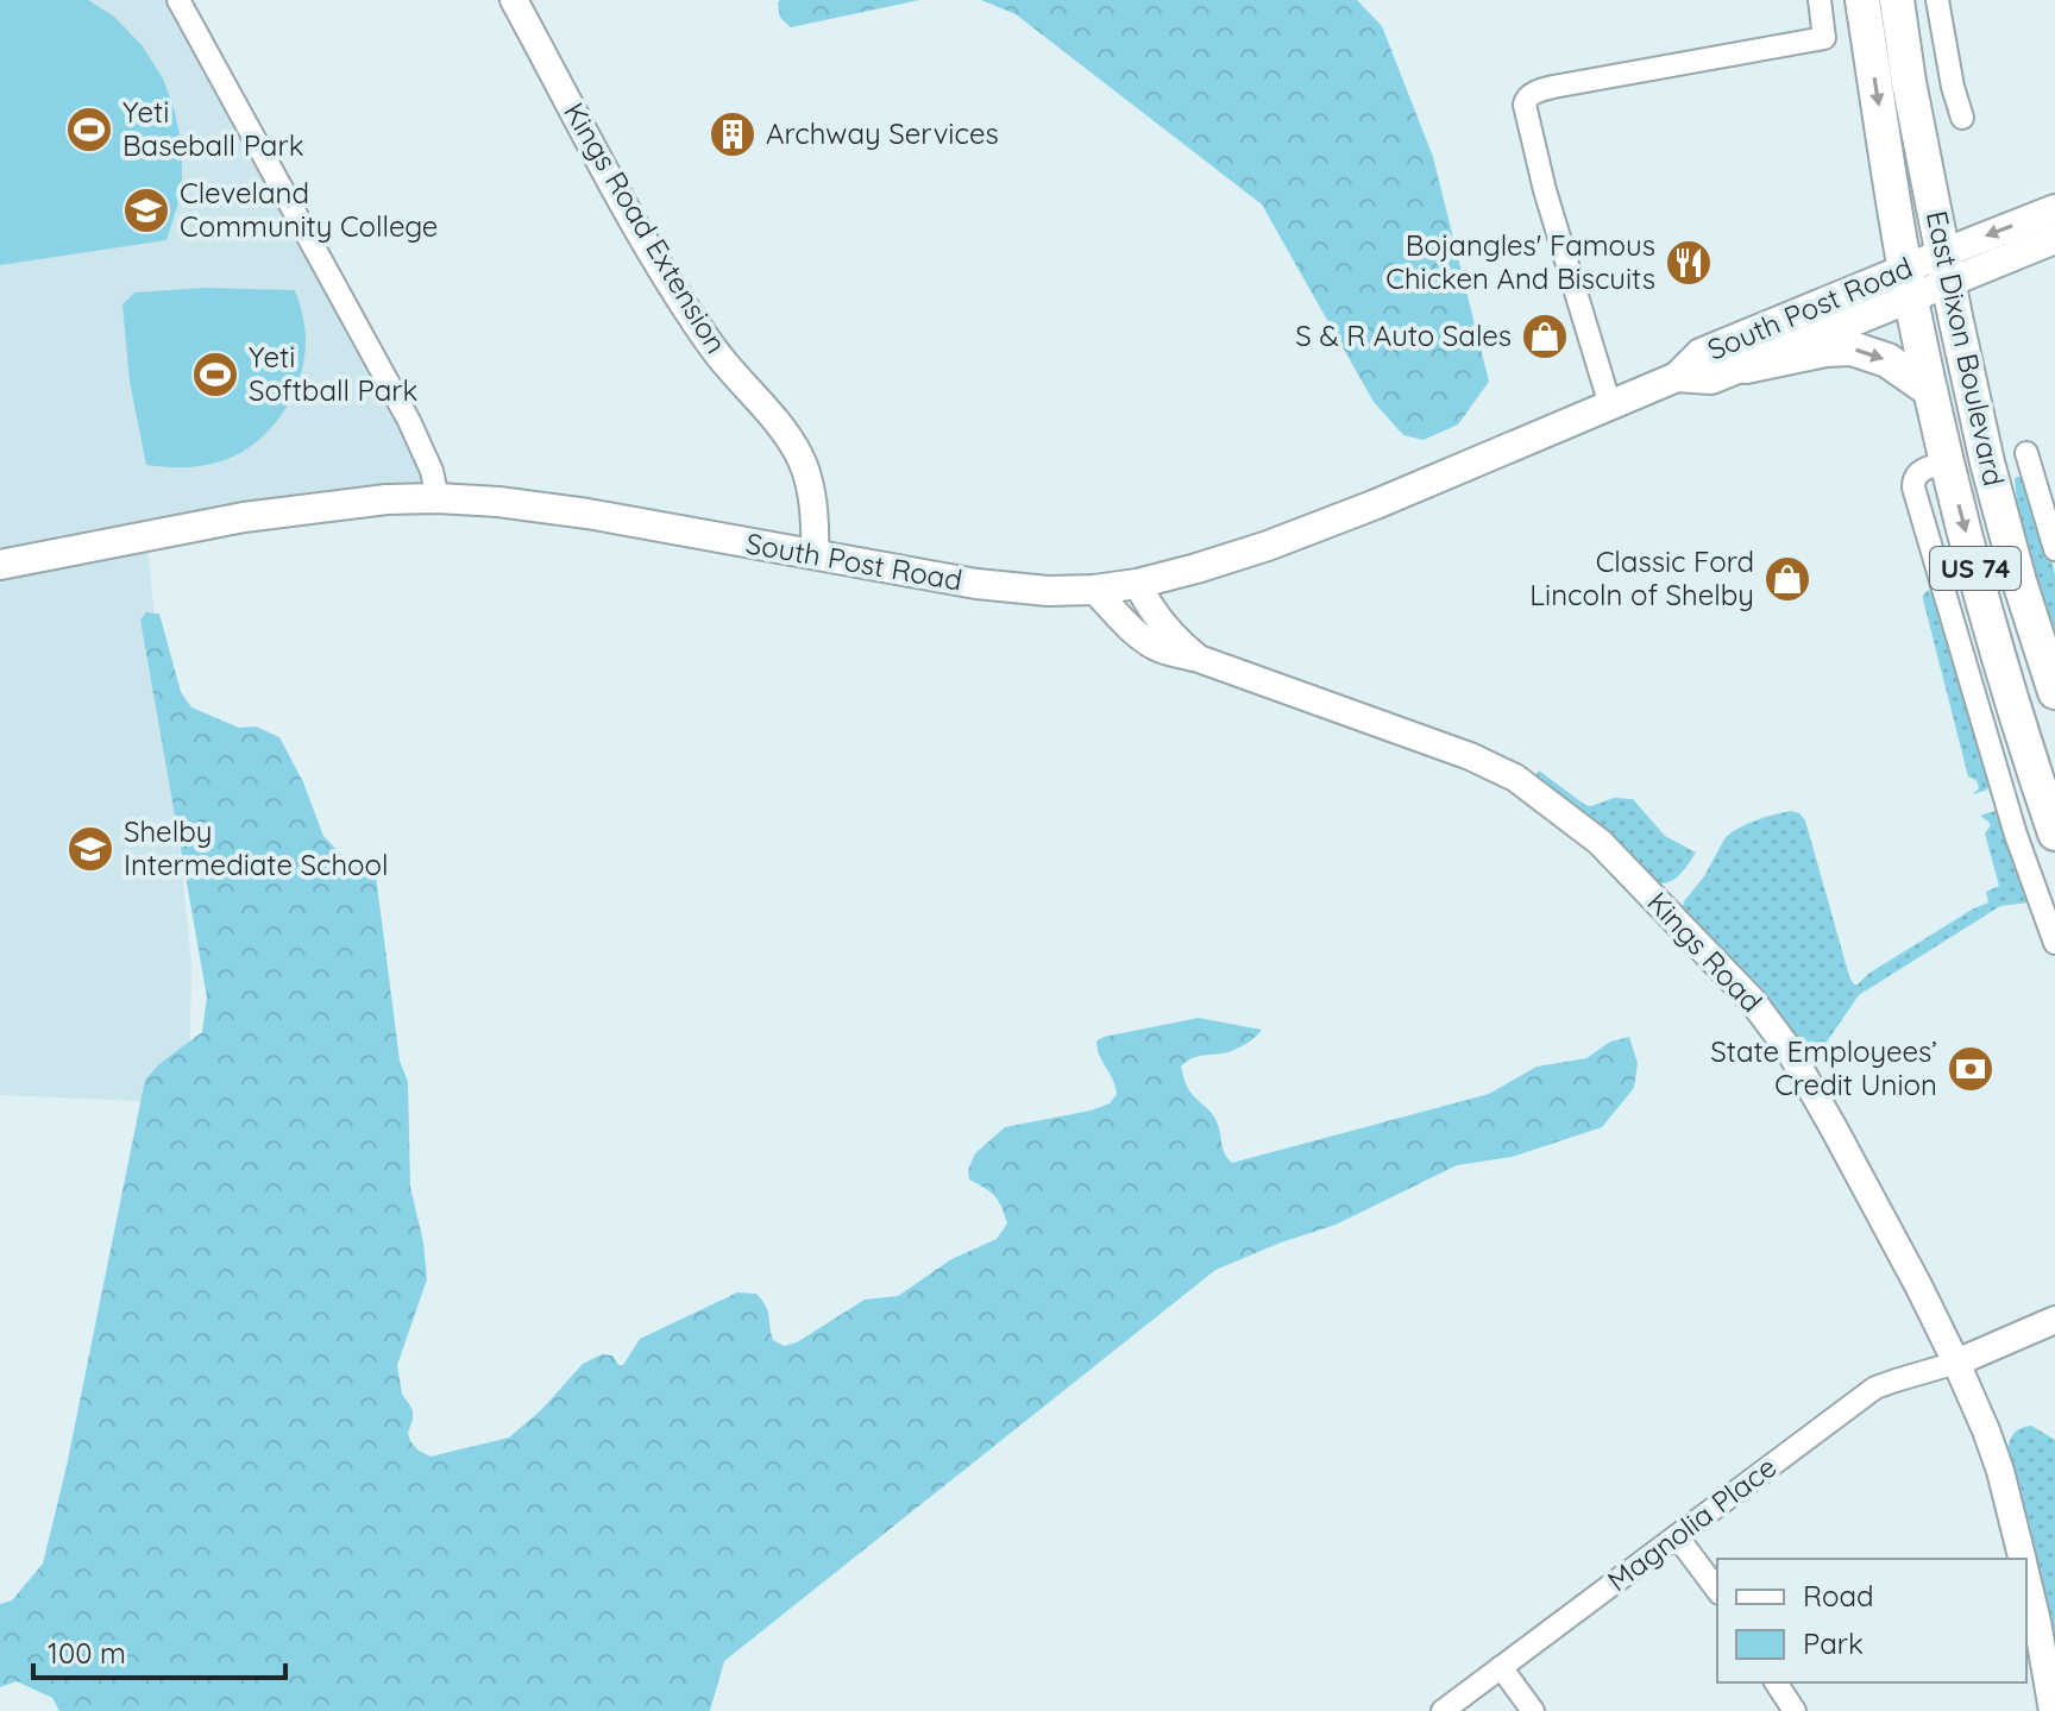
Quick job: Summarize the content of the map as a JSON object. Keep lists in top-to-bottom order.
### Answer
{
  "streets": {
    "highway": ["East Dixon Boulevard", "US 74"],
    "main road": ["South Post Road"],
    "street": ["Kings Road Extension", "Kings Road", "Magnolia Place"]
  },
  "crossings": [
    ["Kings Road Extension", "South Post Road"],
    ["South Post Road", "East Dixon Boulevard"],
    ["South Post Road", "Kings Road"],
    ["Kings Road", "Magnolia Place"]
  ],
  "places": {
    "sports": ["Yeti Baseball Park", "Yeti Softball Park"],
    "building": ["Archway Services"],
    "school or university": ["Cleveland Community College", "Shelby Intermediate School"],
    "restaurant": ["Bojangles' Famous Chicken And Biscuits"],
    "shop": ["S & R Auto Sales", "Classic Ford Lincoln of Shelby"],
    "bank": ["State Employees’ Credit Union"]
  },
  "legend": ["Road", "Park"],
  "scale_bar": "100 m"
}
